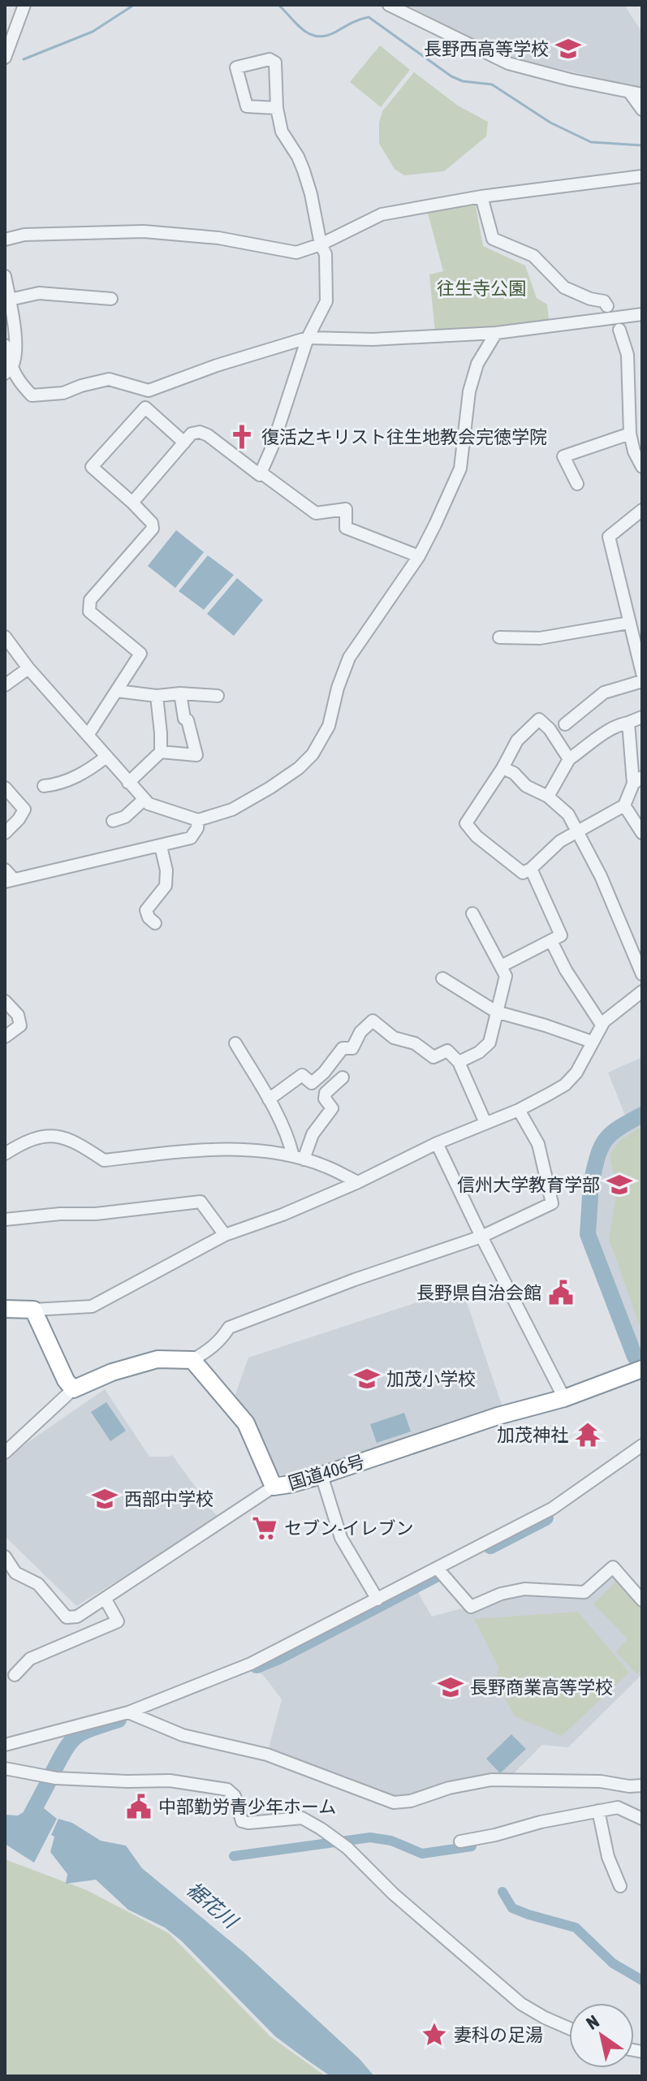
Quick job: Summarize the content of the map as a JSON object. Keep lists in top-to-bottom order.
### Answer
{
  "streets": {
    "highway": ["国道406号"]
  },
  "water": ["裾花川"],
  "parks": ["往生寺公園"],
  "places": {
    "school or university": [
      "長野西高等学校",
      "信州大学教育学部",
      "加茂小学校",
      "西部中学校",
      "長野商業高等学校"
    ],
    "church": ["復活之キリスト往生地教会完徳学院"],
    "public building": ["長野県自治会館", "中部勤労青少年ホーム"],
    "temple": ["加茂神社"],
    "supermarket": ["セブン-イレブン"],
    "place": ["妻科の足湯"]
  },
  "north": "top left"
}
